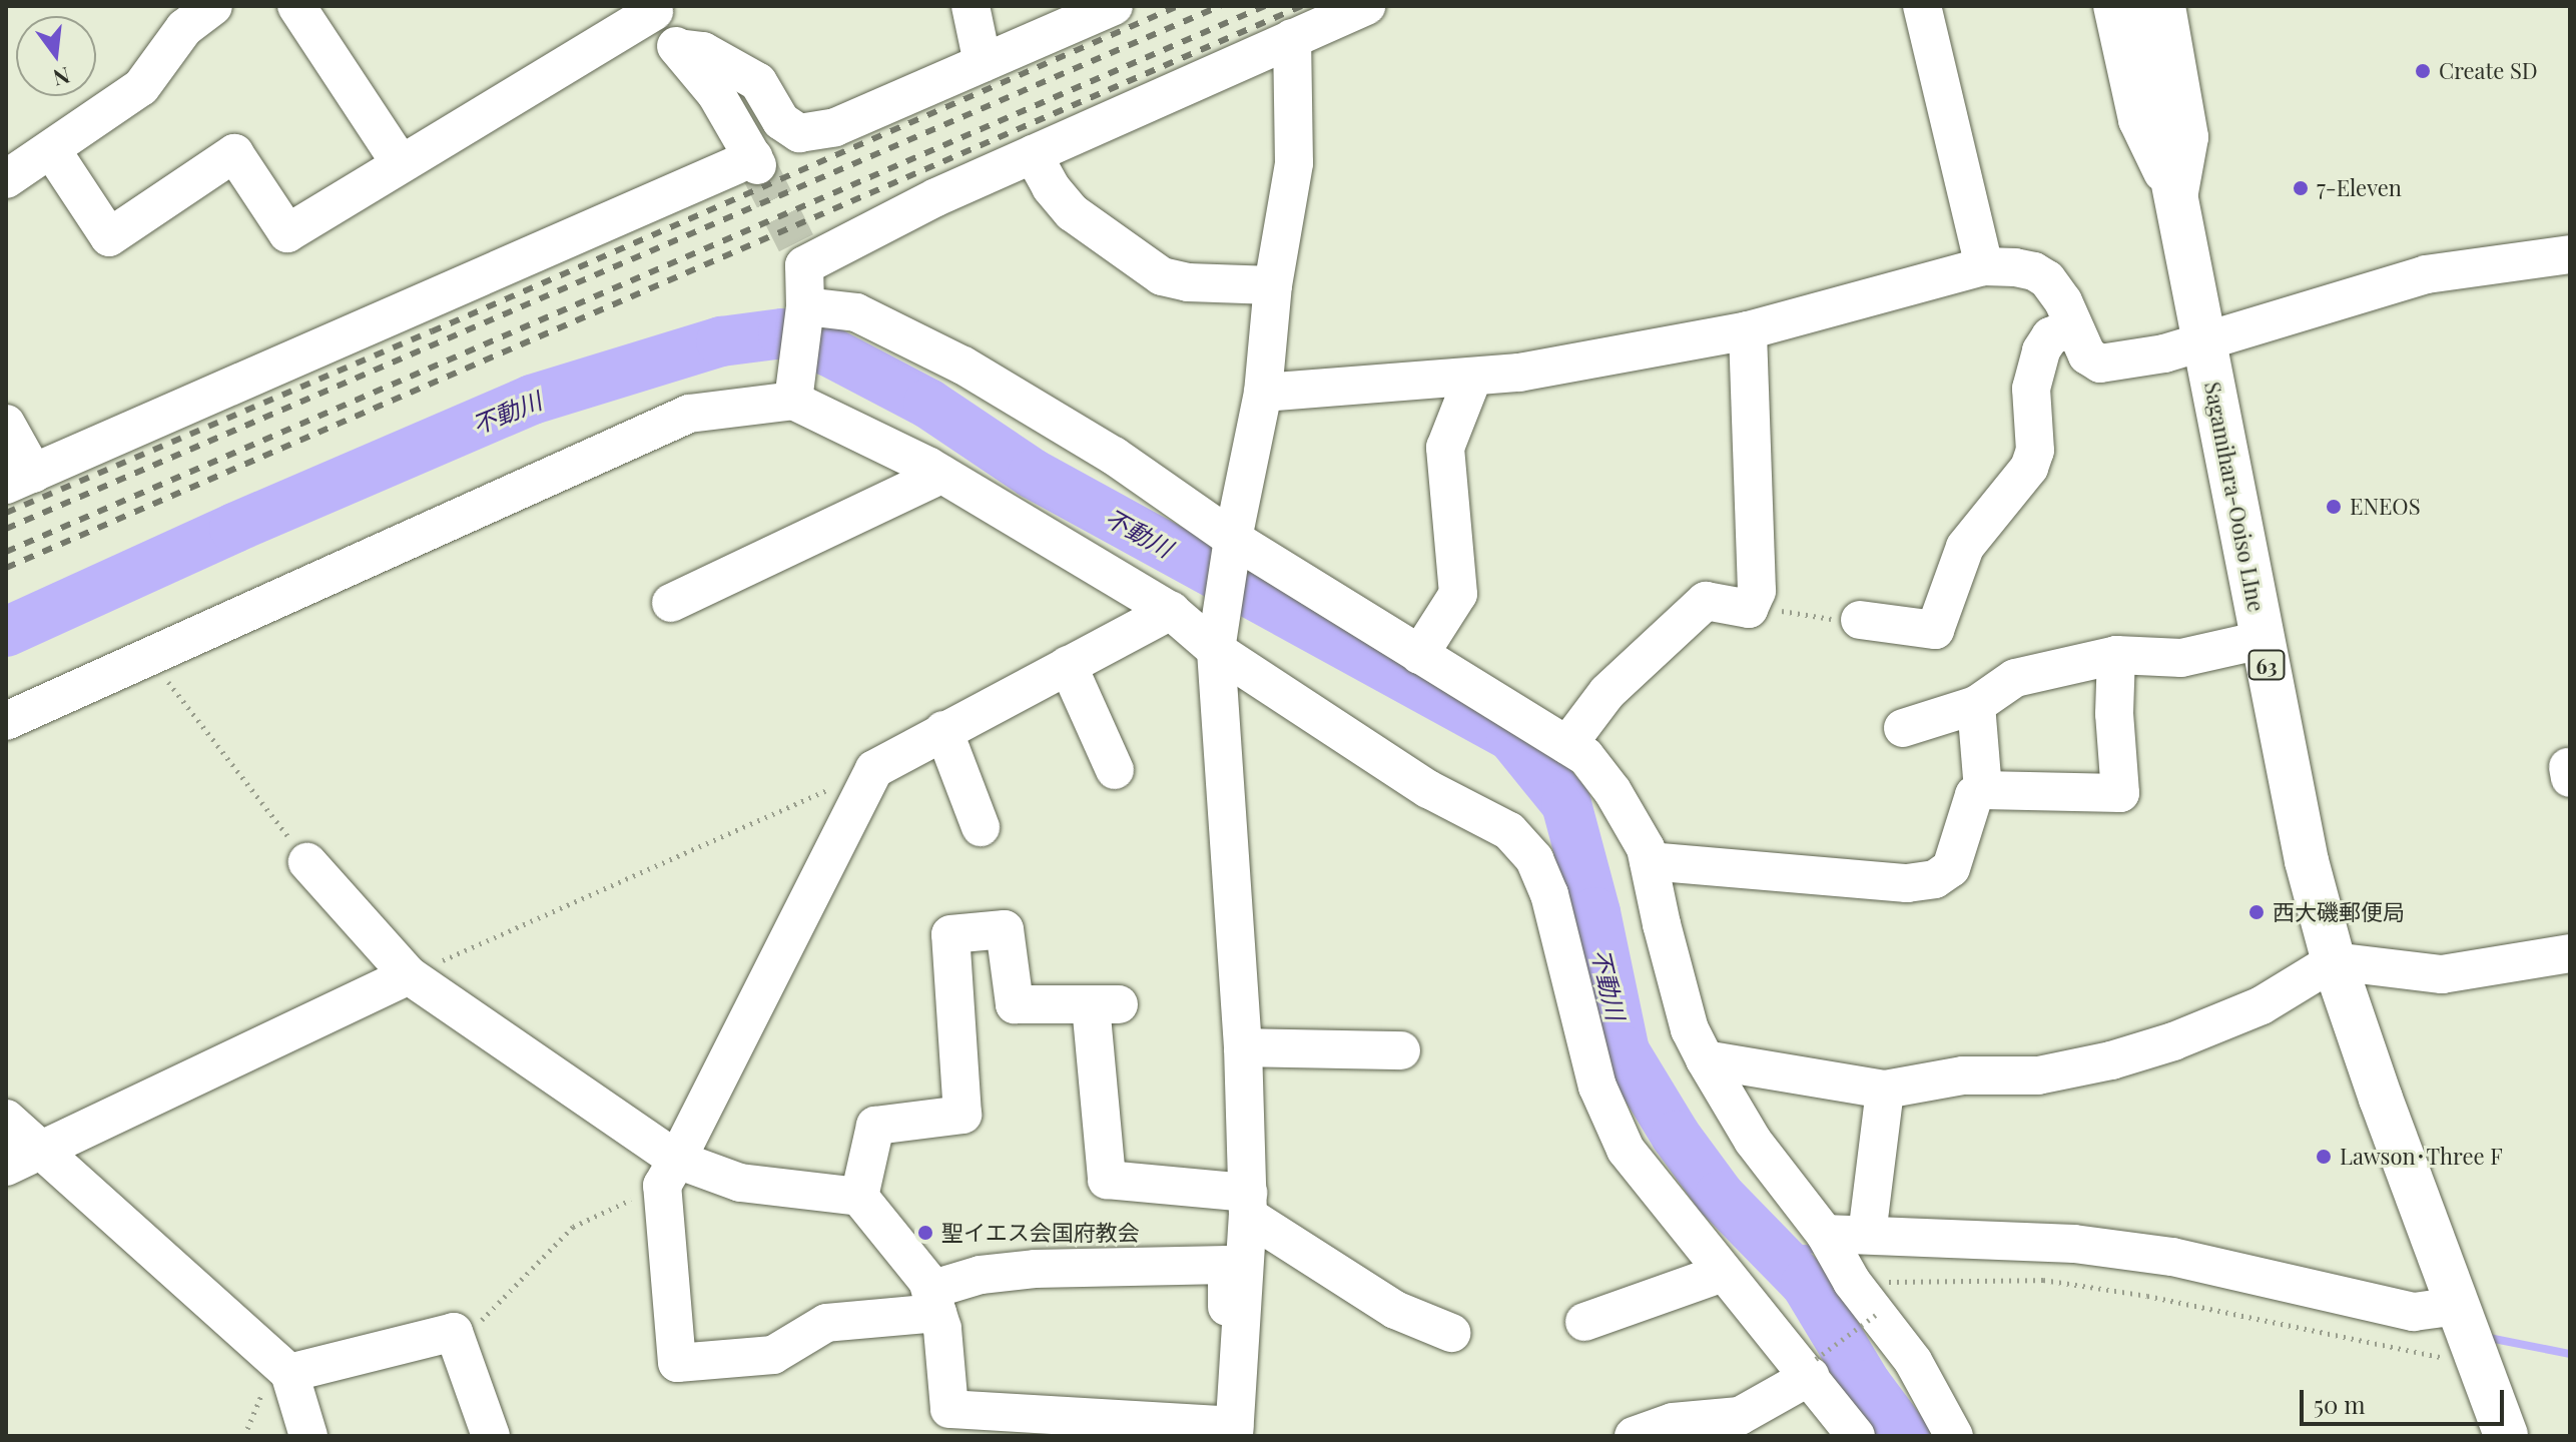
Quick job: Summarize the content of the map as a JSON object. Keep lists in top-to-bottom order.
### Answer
{
  "streets": {
    "main road": ["Sagamihara-Ooiso LIne", "63"]
  },
  "water": ["不動川"],
  "places": [
    "Create SD",
    "7-Eleven",
    "ENEOS",
    "西大磯郵便局",
    "Lawson･Three F",
    "聖イエス会国府教会"
  ],
  "scale_bar": "50 m",
  "north": "bottom"
}
